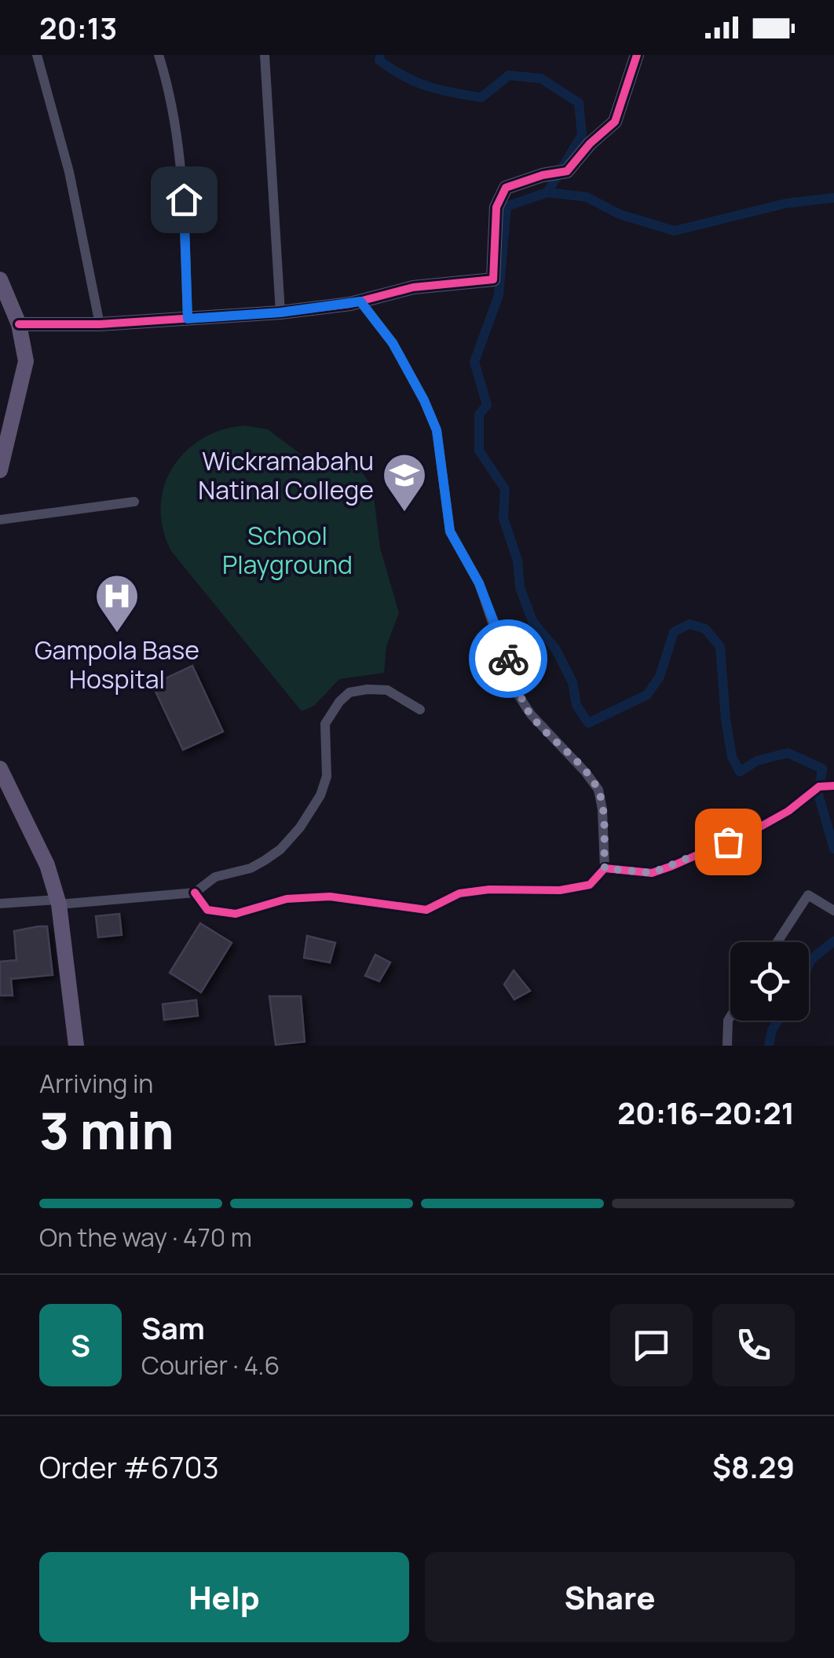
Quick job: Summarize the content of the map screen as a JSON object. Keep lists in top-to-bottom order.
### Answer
{
  "parks": ["School Playground"],
  "places": {
    "school or university": ["Wickramabahu Natinal College"],
    "hospital": ["Gampola Base Hospital"]
  },
  "page": {
    "status": "20:13",
    "heading": ["3 min", "Arriving in", "20:16–20:21"],
    "panel": [
      "Sam",
      "Courier · 4.6",
      "Order #6703",
      "$8.29"
    ],
    "bar": "On the way · 470 m",
    "round": "S",
    "buttons": ["Help", "Share"]
  }
}
